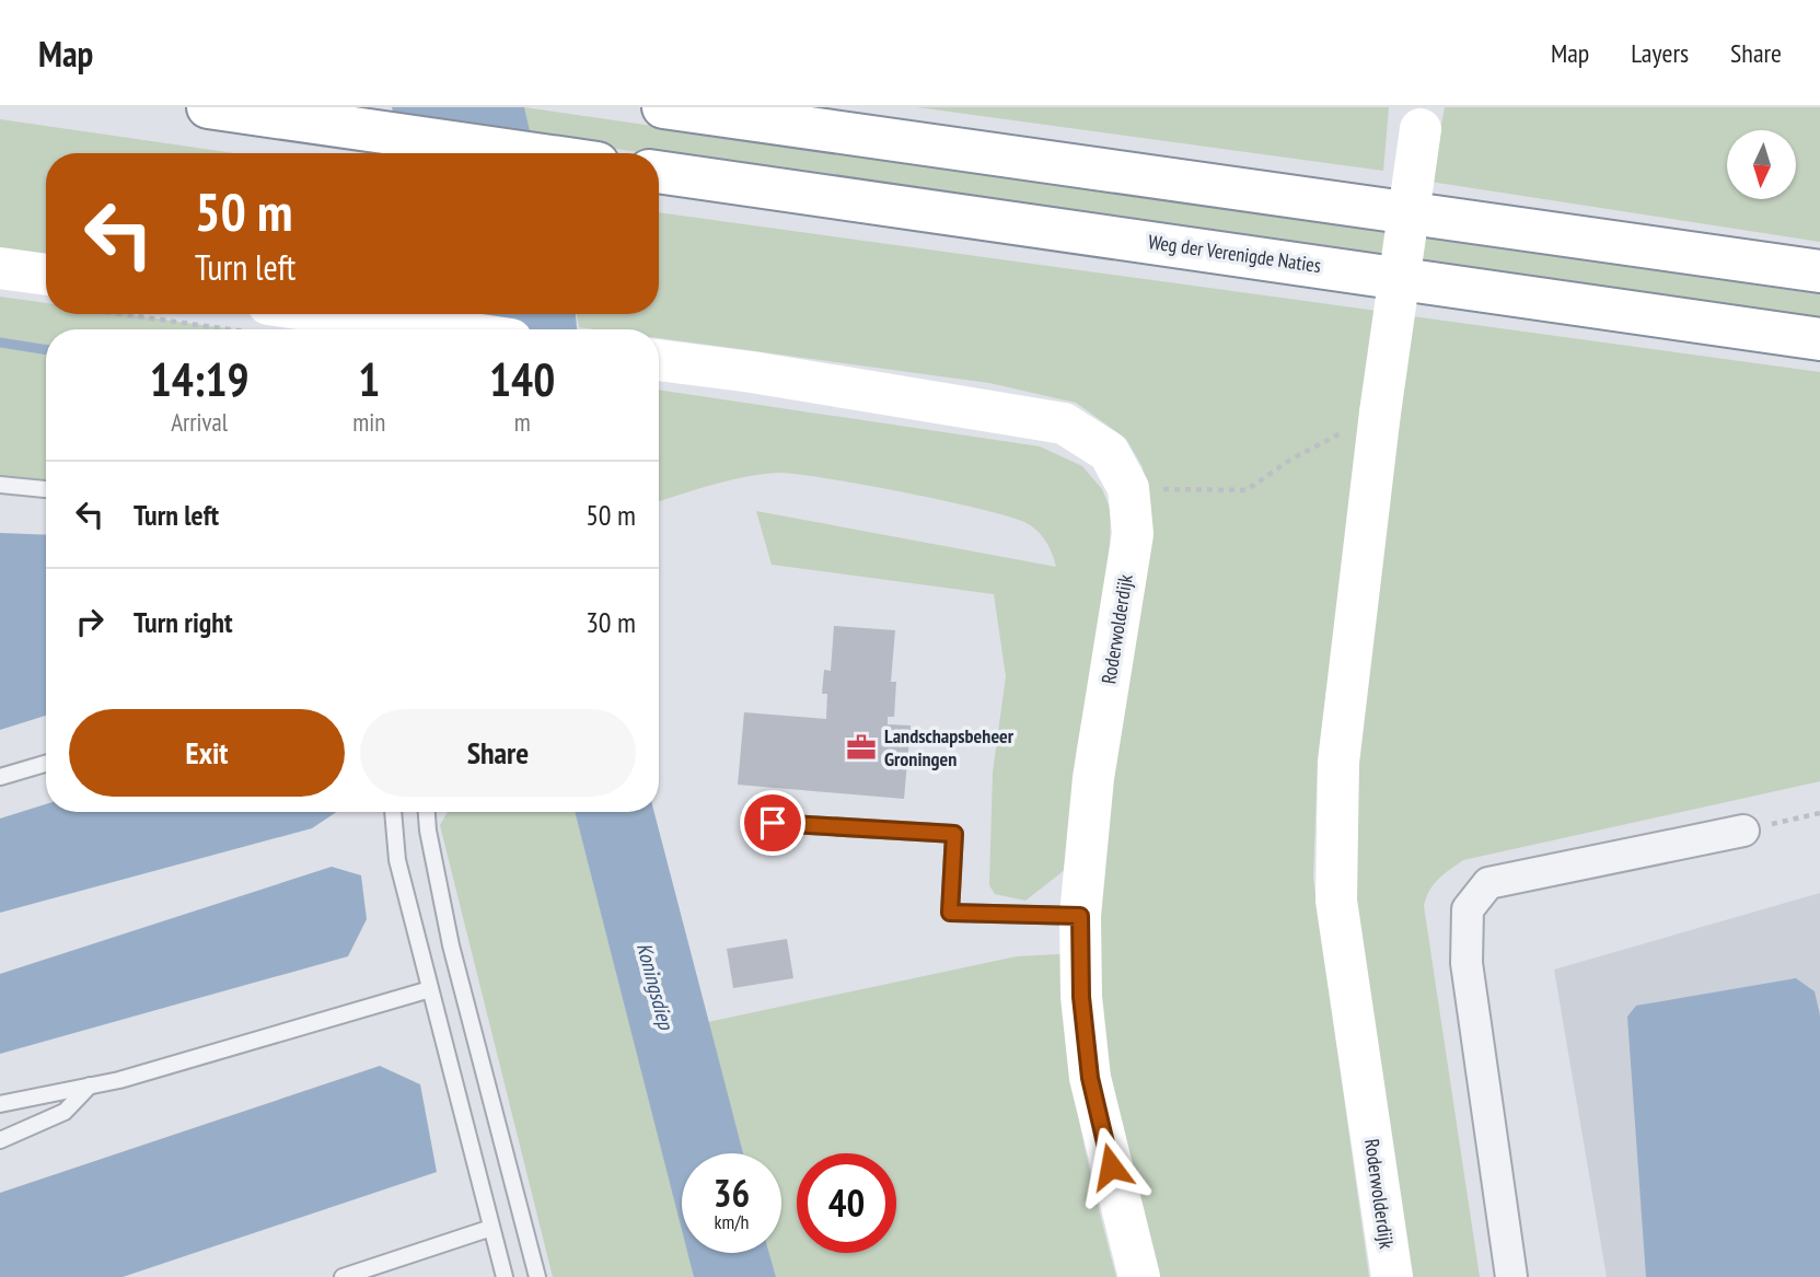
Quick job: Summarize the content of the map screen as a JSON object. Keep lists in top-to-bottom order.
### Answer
{
  "streets": {
    "main road": ["Weg der Verenigde Naties", "Roderwolderdijk"]
  },
  "water": ["Koningsdiep"],
  "places": {
    "office": ["Landschapsbeheer Groningen"]
  },
  "north": "bottom",
  "page": {
    "header": "Map",
    "nav": ["Map", "Layers", "Share"],
    "turn": ["50 m", "Turn left"],
    "eta": [
      "14:19",
      "Arrival",
      "1",
      "min",
      "140",
      "m"
    ],
    "list": [
      {
        "name": "Turn left",
        "value": "50 m"
      },
      {
        "name": "Turn right",
        "value": "30 m"
      }
    ],
    "buttons": ["Exit", "Share"],
    "speed": "36 km/h",
    "limit": "40"
  }
}
